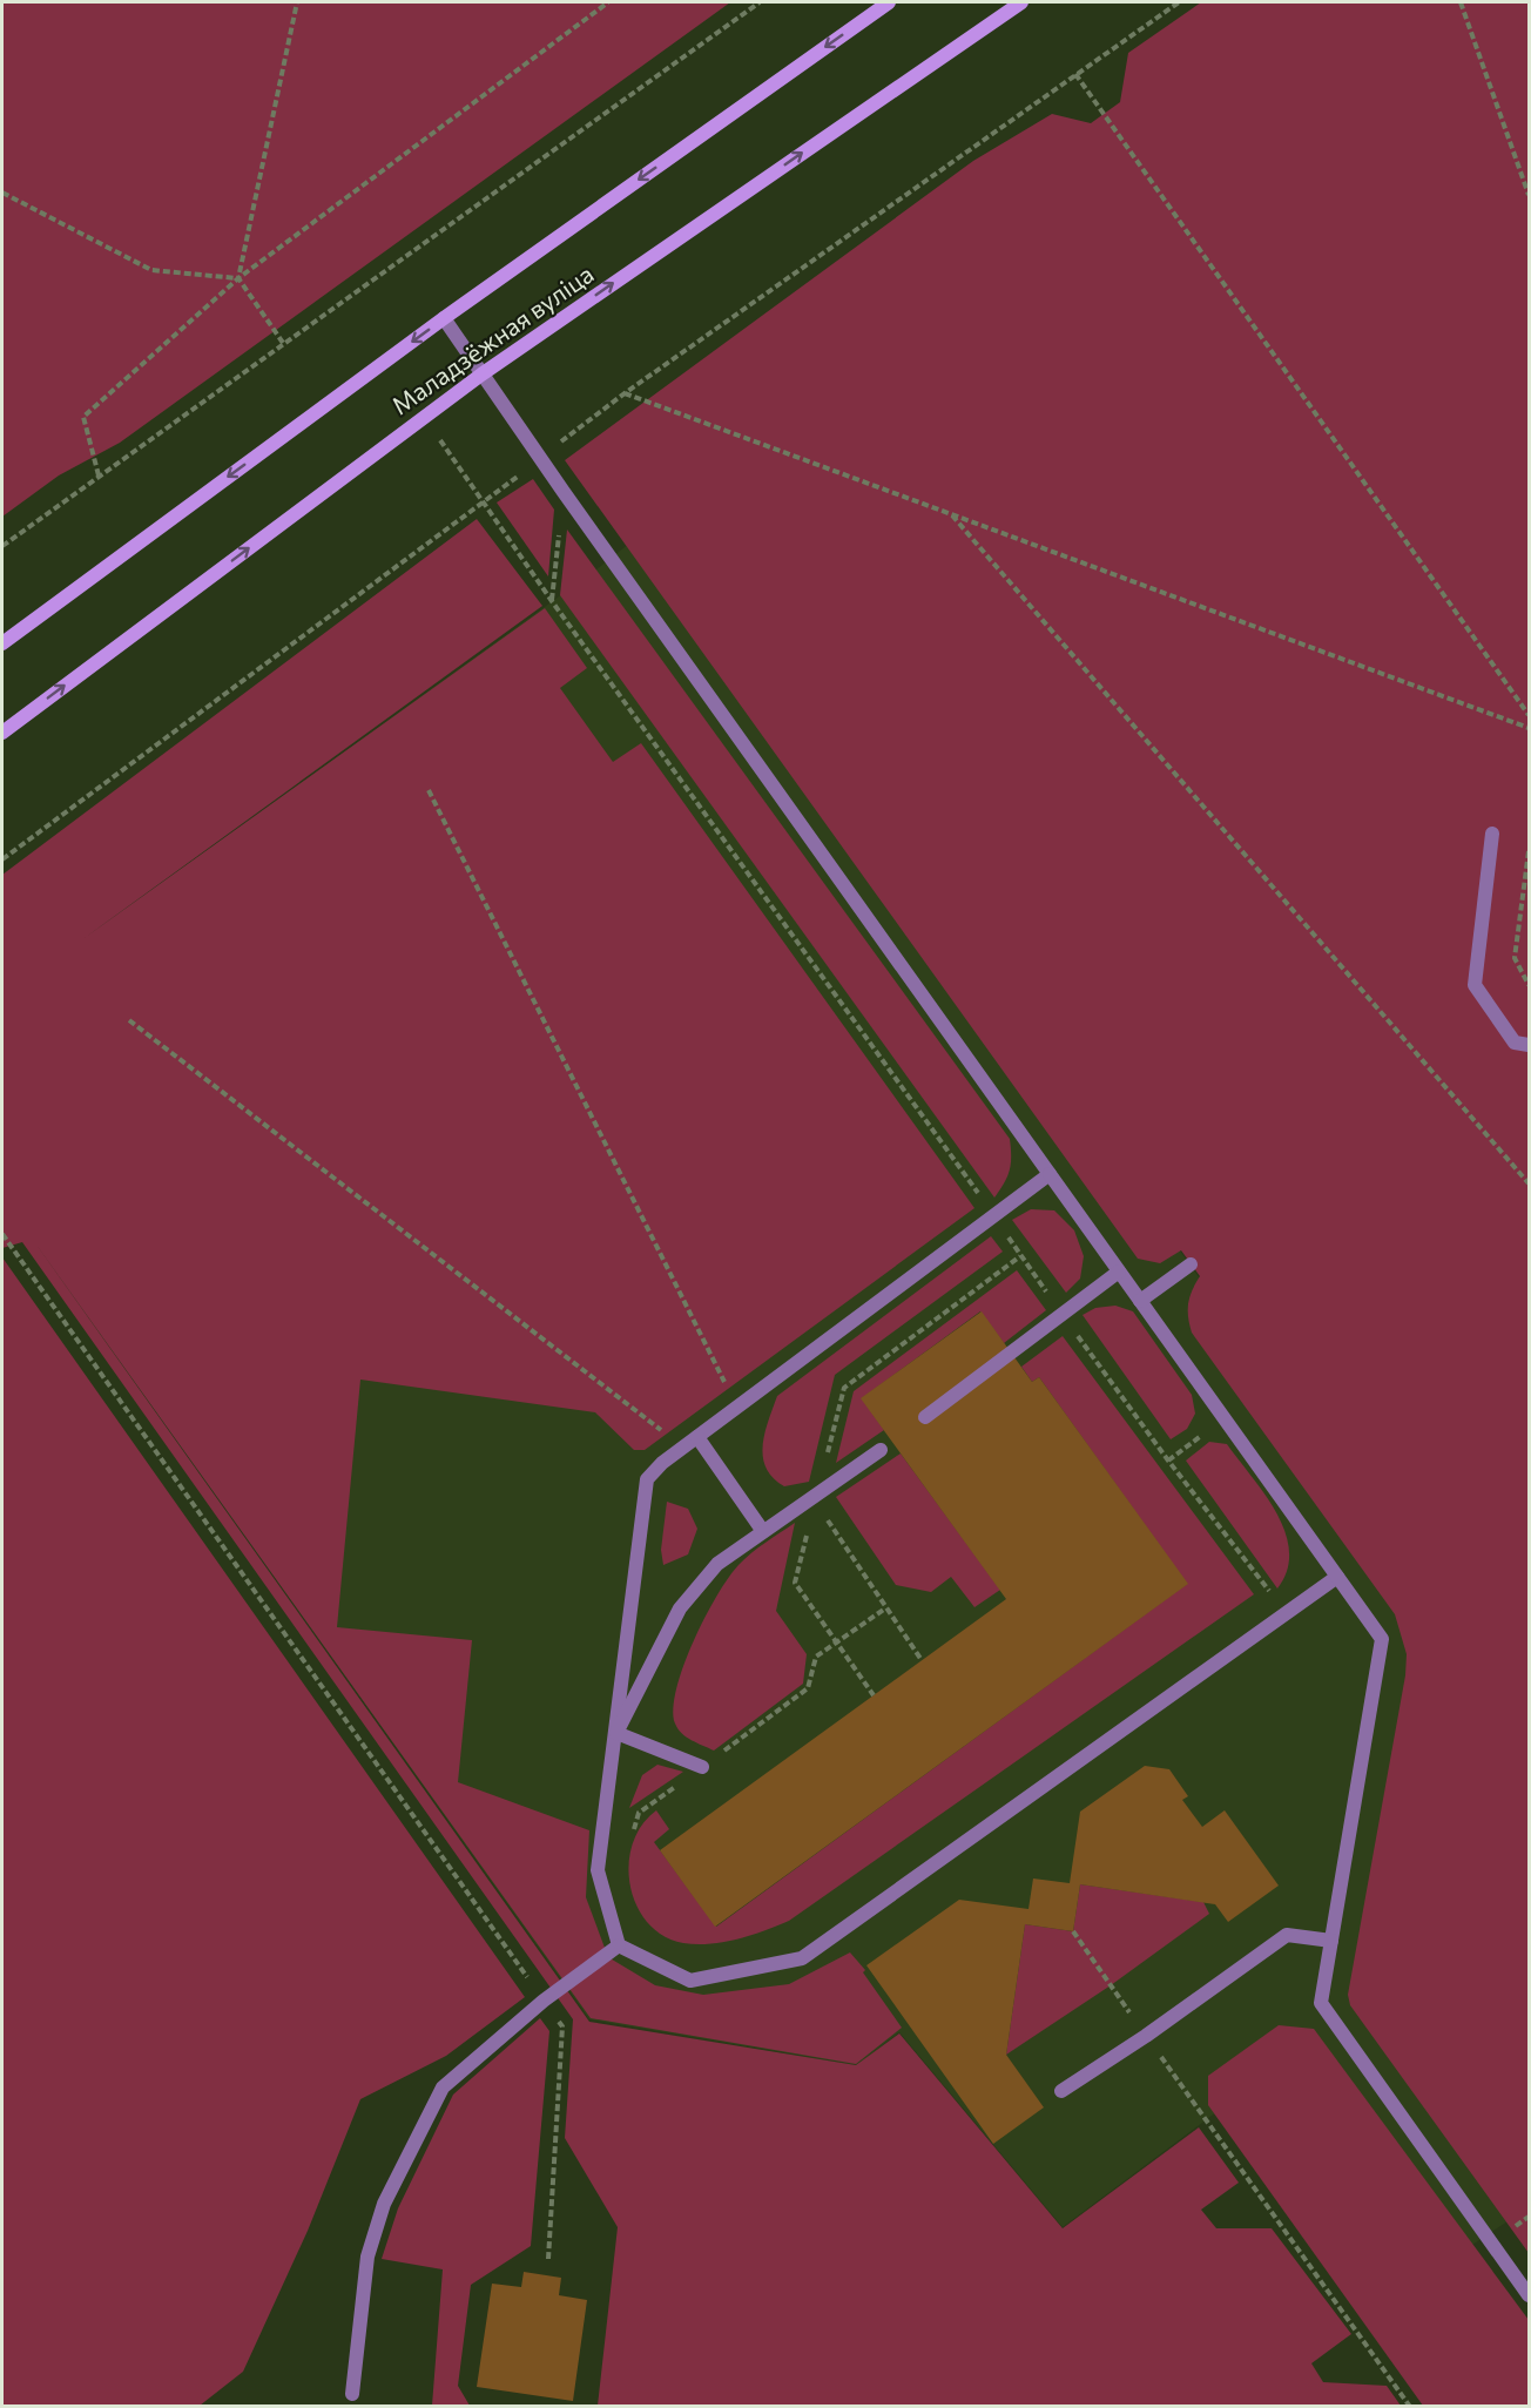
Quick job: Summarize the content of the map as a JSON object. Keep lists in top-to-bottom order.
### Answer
{
  "streets": {
    "main road": ["Маладзёжная вуліца"]
  }
}
